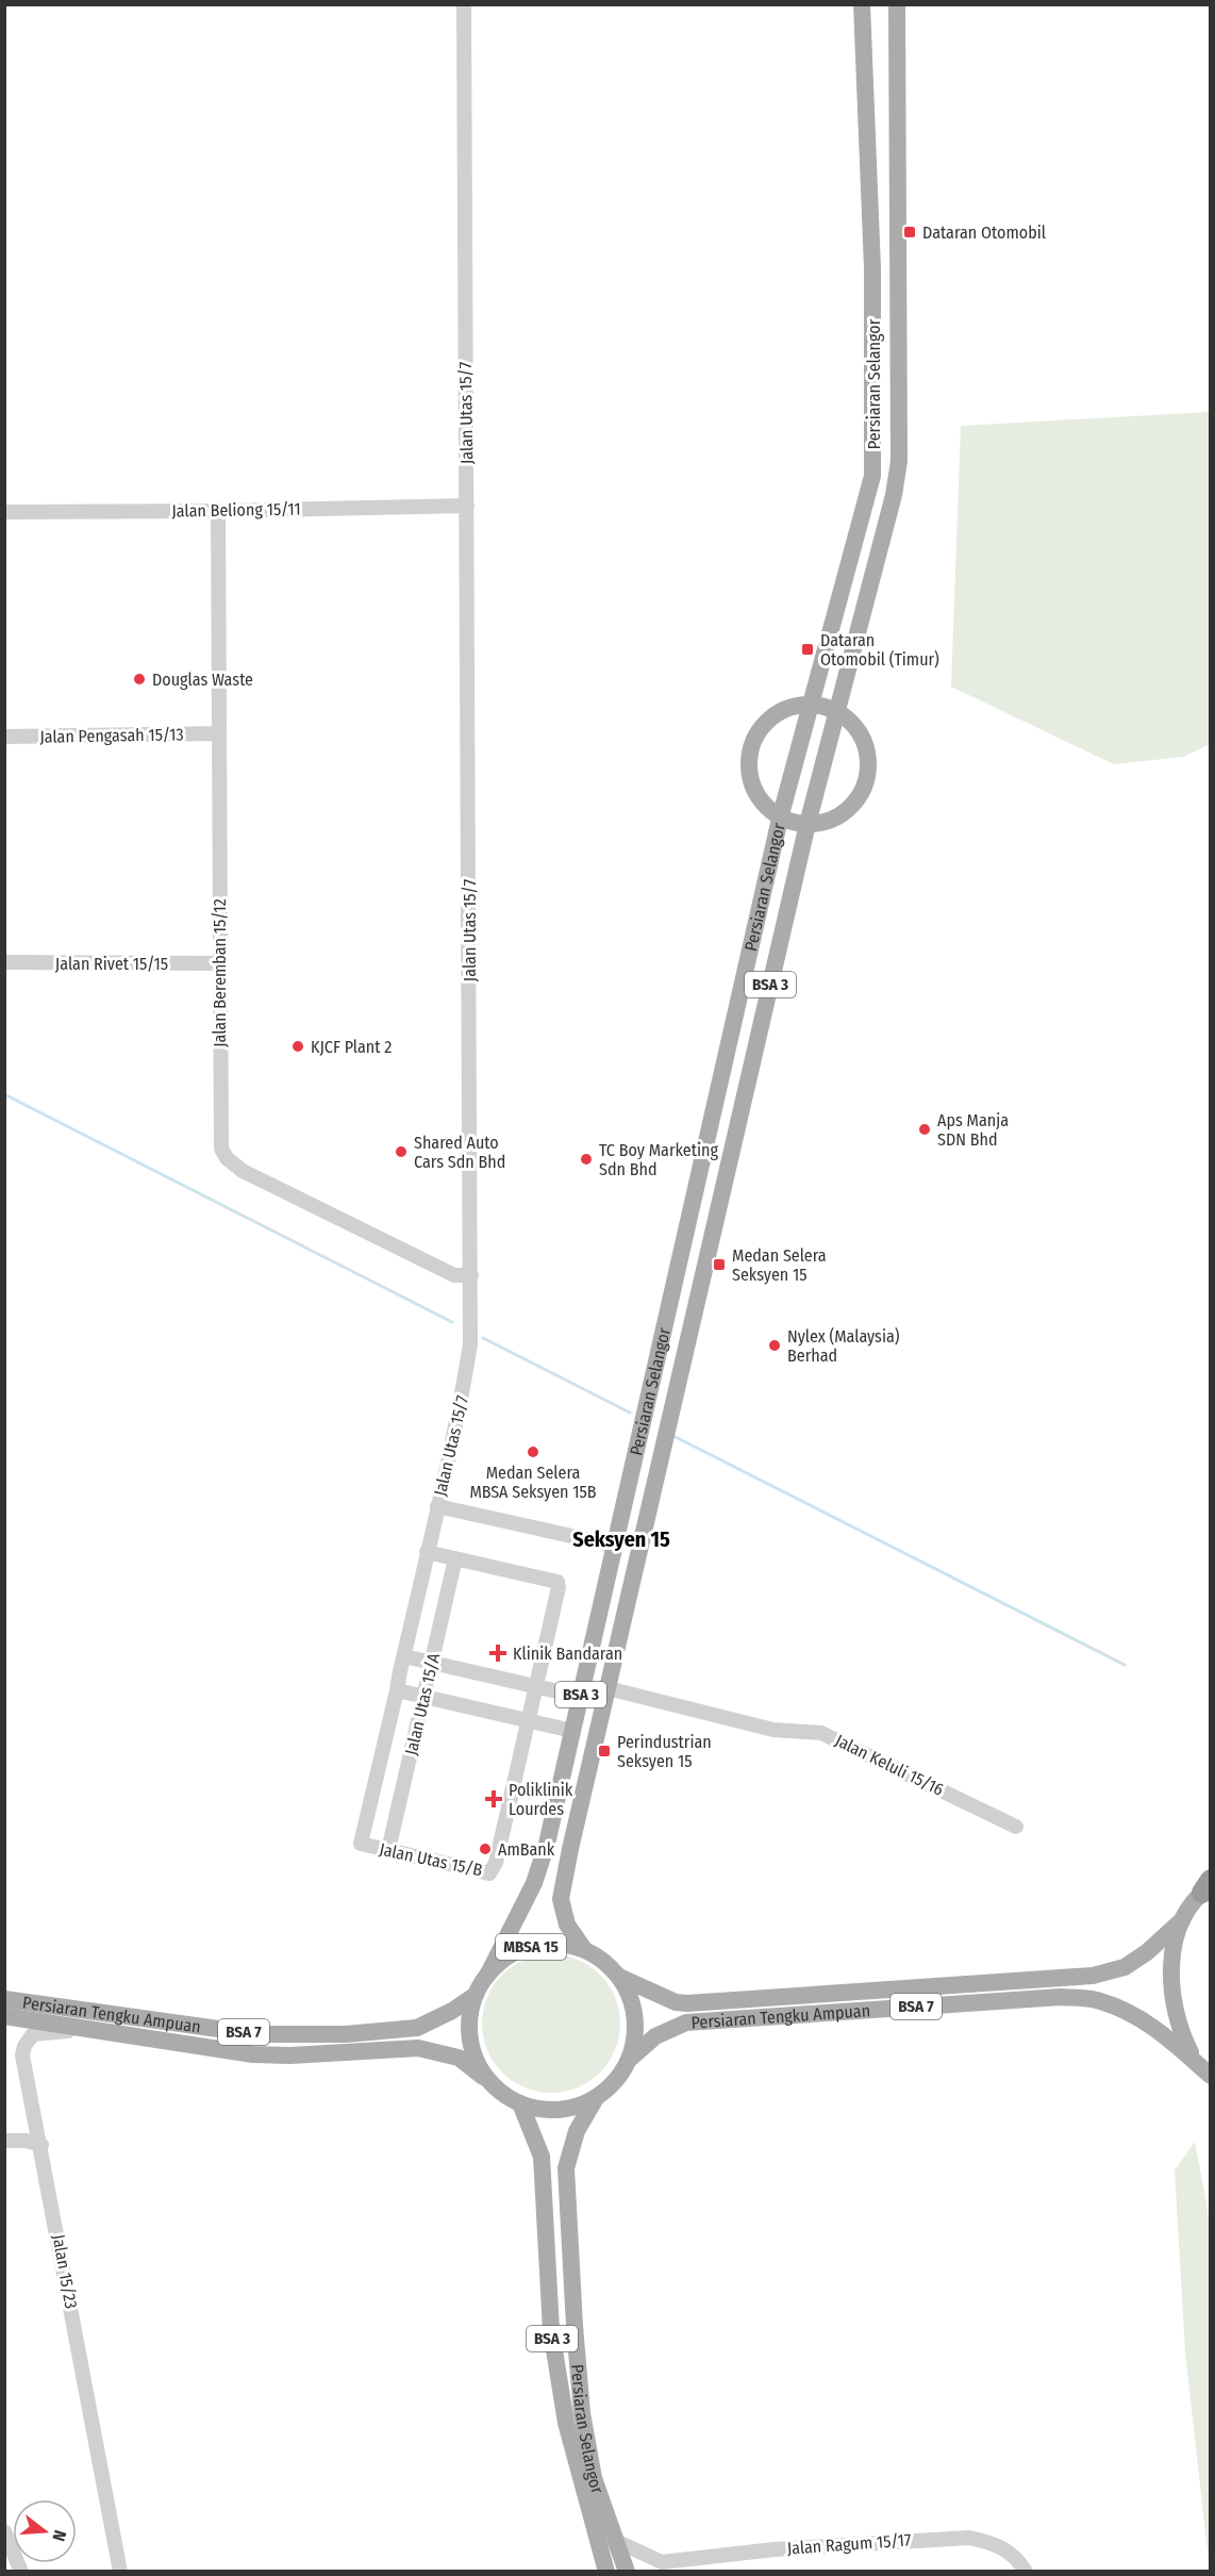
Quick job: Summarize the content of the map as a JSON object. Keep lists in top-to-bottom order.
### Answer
{
  "streets": {
    "main road": [
      "Persiaran Selangor",
      "BSA 3",
      "MBSA 15",
      "BSA 7",
      "Persiaran Tengku Ampuan"
    ],
    "street": [
      "Jalan Utas 15/7",
      "Jalan Beliong 15/11",
      "Jalan Pengasah 15/13",
      "Jalan Rivet 15/15",
      "Jalan Beremban 15/12",
      "Jalan Utas 15/A",
      "Jalan Keluli 15/16",
      "Jalan Utas 15/B",
      "Jalan 15/23",
      "Jalan Ragum 15/17"
    ]
  },
  "crossings": [
    ["Persiaran Selangor", "Jalan Keluli 15/16"],
    ["Persiaran Selangor", "MBSA 15"],
    ["Persiaran Selangor", "Persiaran Tengku Ampuan"],
    ["Persiaran Selangor", "Jalan Ragum 15/17"],
    ["Jalan Utas 15/7", "Jalan Beliong 15/11"],
    ["Jalan Utas 15/7", "Jalan Beremban 15/12"],
    ["Jalan Utas 15/7", "Jalan Utas 15/B"],
    ["Jalan Beliong 15/11", "Jalan Beremban 15/12"],
    ["Jalan Pengasah 15/13", "Jalan Beremban 15/12"],
    ["Jalan Rivet 15/15", "Jalan Beremban 15/12"],
    ["Jalan Utas 15/A", "Jalan Utas 15/B"],
    ["MBSA 15", "Persiaran Tengku Ampuan"],
    ["Persiaran Tengku Ampuan", "Jalan 15/23"]
  ],
  "districts": ["Seksyen 15"],
  "places": {
    "transit": [
      "Dataran Otomobil",
      "Dataran Otomobil (Timur)",
      "Medan Selera Seksyen 15",
      "Perindustrian Seksyen 15"
    ],
    "other": [
      "Douglas Waste",
      "KJCF Plant 2",
      "Aps Manja SDN Bhd",
      "Shared Auto Cars Sdn Bhd",
      "TC Boy Marketing Sdn Bhd",
      "Nylex (Malaysia) Berhad",
      "Medan Selera MBSA Seksyen 15B",
      "AmBank"
    ],
    "health": ["Klinik Bandaran", "Poliklinik Lourdes"]
  },
  "north": "right"
}
